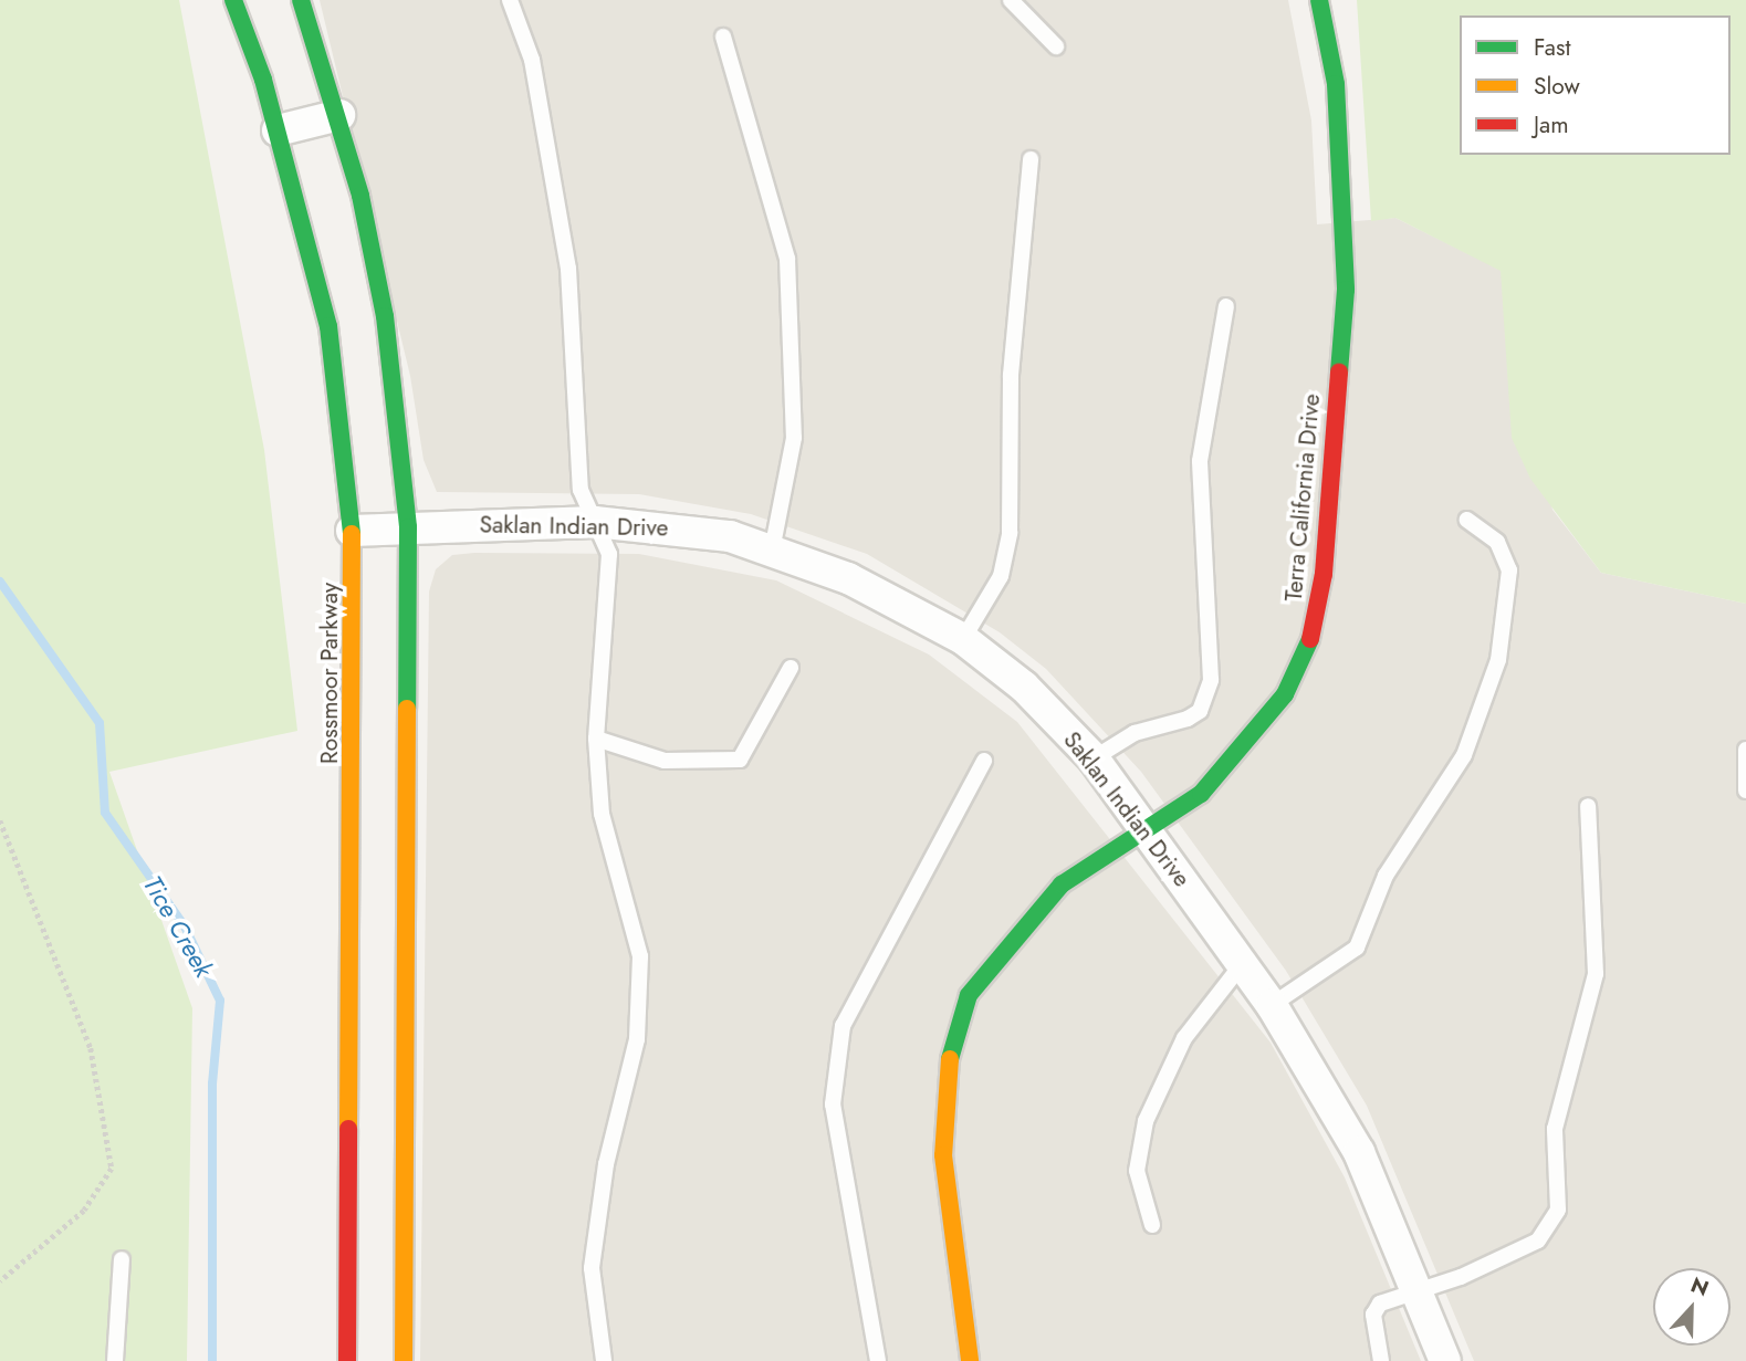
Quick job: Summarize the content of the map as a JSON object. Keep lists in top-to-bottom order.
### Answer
{
  "streets": {
    "street": ["Terra California Drive", "Saklan Indian Drive", "Rossmoor Parkway"]
  },
  "crossings": [
    ["Terra California Drive", "Saklan Indian Drive"],
    ["Saklan Indian Drive", "Rossmoor Parkway"]
  ],
  "water": ["Tice Creek"],
  "legend": ["Fast", "Slow", "Jam"],
  "north": "top"
}
